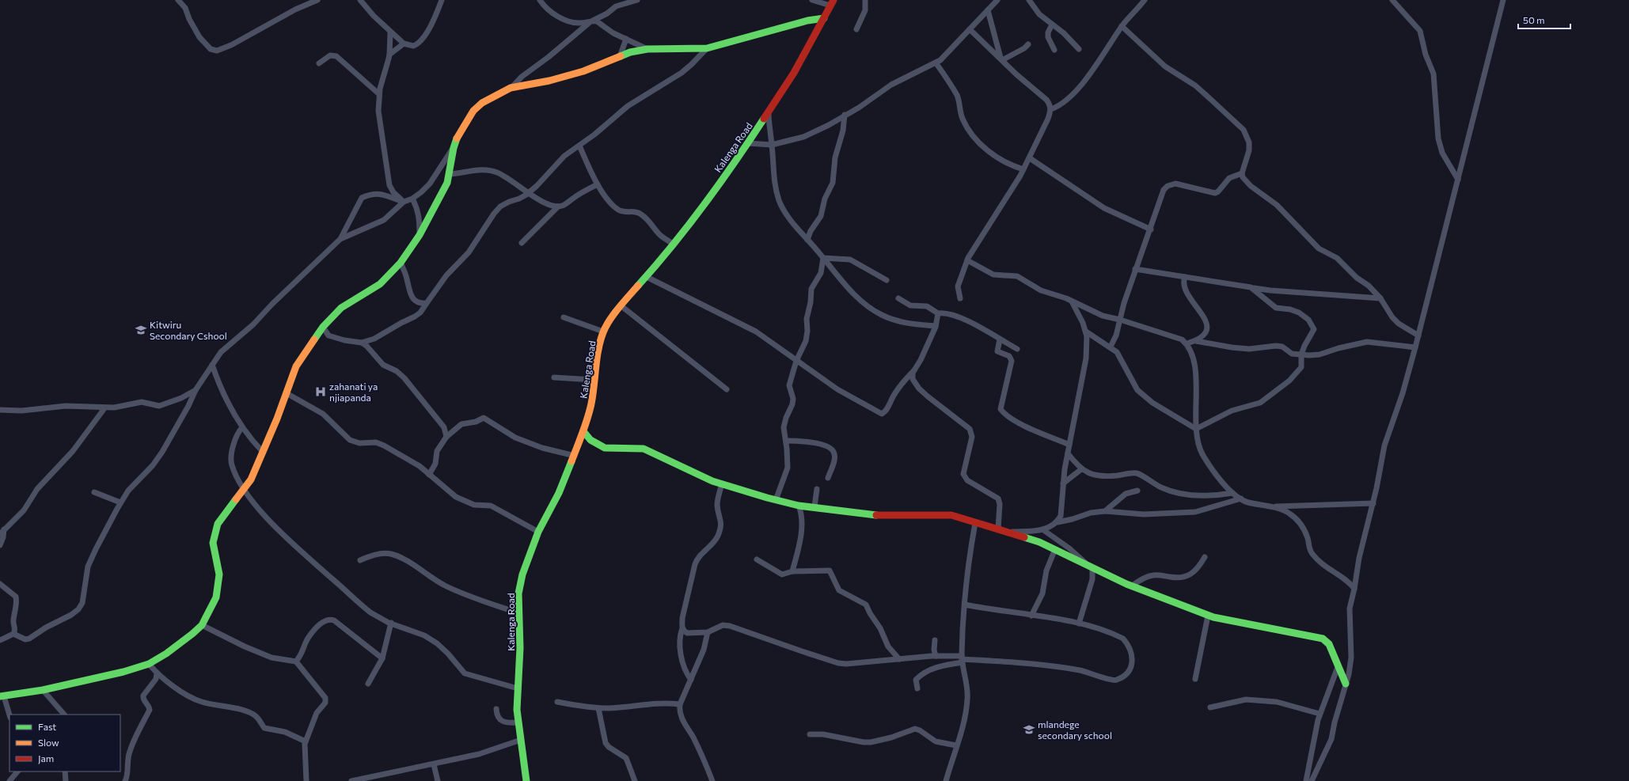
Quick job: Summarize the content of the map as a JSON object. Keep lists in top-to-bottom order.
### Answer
{
  "streets": {
    "street": ["Kalenga Road"]
  },
  "places": {
    "school or university": ["Kitwiru Secondary Cshool", "mlandege secondary school"],
    "hospital": ["zahanati ya njiapanda"]
  },
  "legend": ["Fast", "Slow", "Jam"],
  "scale_bar": "50 m"
}
